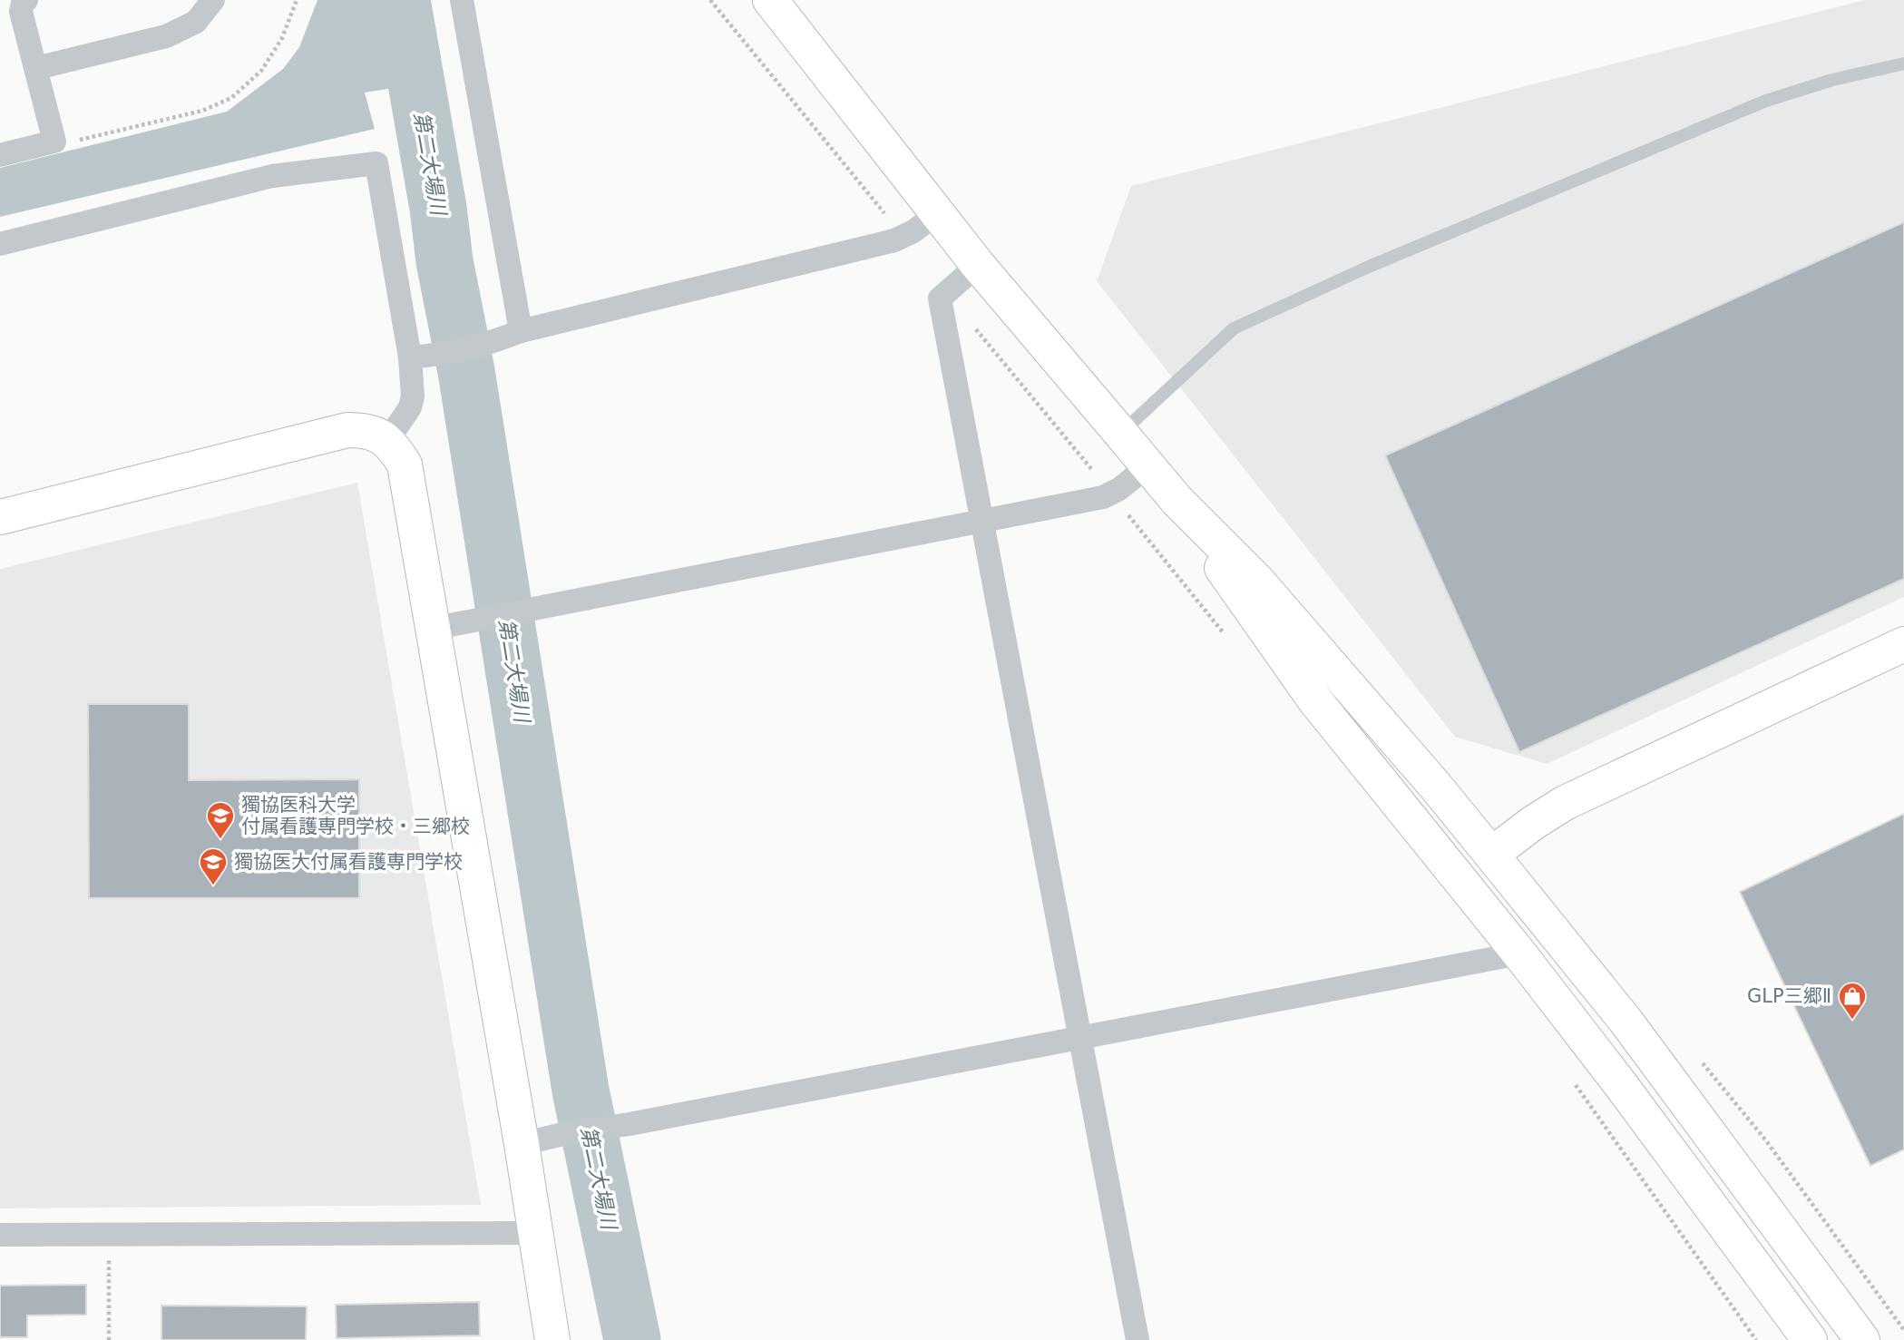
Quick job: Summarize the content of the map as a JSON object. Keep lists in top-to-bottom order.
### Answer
{
  "water": ["第二大場川"],
  "places": {
    "school or university": ["獨協医科大学 付属看護専門学校・三郷校", "獨協医大付属看護専門学校"],
    "shop": ["GLP三郷Ⅱ"]
  }
}
